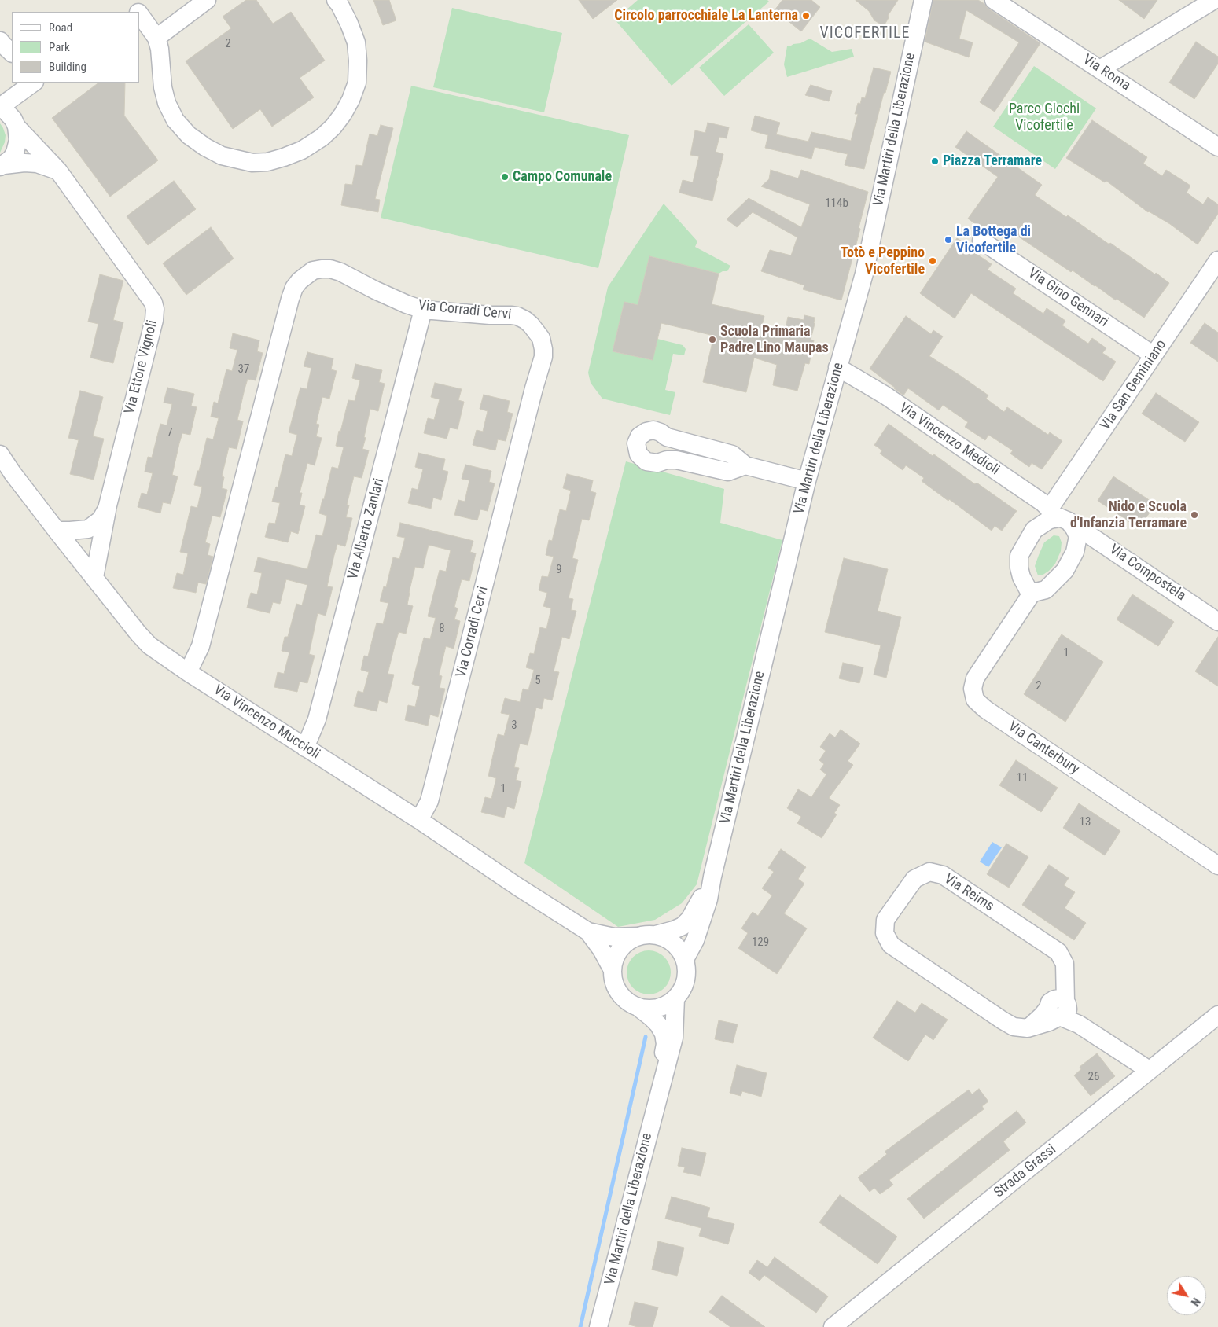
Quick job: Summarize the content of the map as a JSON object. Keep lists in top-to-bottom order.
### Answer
{
  "streets": {
    "street": [
      "Via Roma",
      "Via Martiri della Liberazione",
      "Via Gino Gennari",
      "Via Corradi Cervi",
      "Via Ettore Vignoli",
      "Via San Geminiano",
      "Via Vincenzo Medioli",
      "Via Alberto Zanlari",
      "Via Compostela",
      "Via Vincenzo Muccioli",
      "Via Canterbury",
      "Via Reims",
      "Strada Grassi"
    ]
  },
  "crossings": [
    ["Via Martiri della Liberazione", "Via Vincenzo Medioli"],
    ["Via Martiri della Liberazione", "Via Vincenzo Muccioli"],
    ["Via Gino Gennari", "Via San Geminiano"],
    ["Via Corradi Cervi", "Via Alberto Zanlari"],
    ["Via Corradi Cervi", "Via Vincenzo Muccioli"],
    ["Via Ettore Vignoli", "Via Vincenzo Muccioli"],
    ["Via San Geminiano", "Via Vincenzo Medioli"],
    ["Via San Geminiano", "Via Compostela"],
    ["Via San Geminiano", "Via Canterbury"],
    ["Via Vincenzo Medioli", "Via Compostela"],
    ["Via Vincenzo Medioli", "Via Canterbury"],
    ["Via Alberto Zanlari", "Via Vincenzo Muccioli"],
    ["Via Compostela", "Via Canterbury"]
  ],
  "districts": ["VICOFERTILE"],
  "parks": ["Parco Giochi Vicofertile"],
  "places": [
    "Circolo parrocchiale La Lanterna",
    "Piazza Terramare",
    "Campo Comunale",
    "La Bottega di Vicofertile",
    "Totò e Peppino Vicofertile",
    "Scuola Primaria Padre Lino Maupas",
    "Nido e Scuola d'Infanzia Terramare"
  ],
  "house_numbers": [
    "2",
    "114b",
    "37",
    "7",
    "9",
    "8",
    "1",
    "5",
    "2",
    "3",
    "11",
    "1",
    "13",
    "129",
    "26"
  ],
  "legend": ["Road", "Park", "Building"],
  "north": "bottom right"
}
